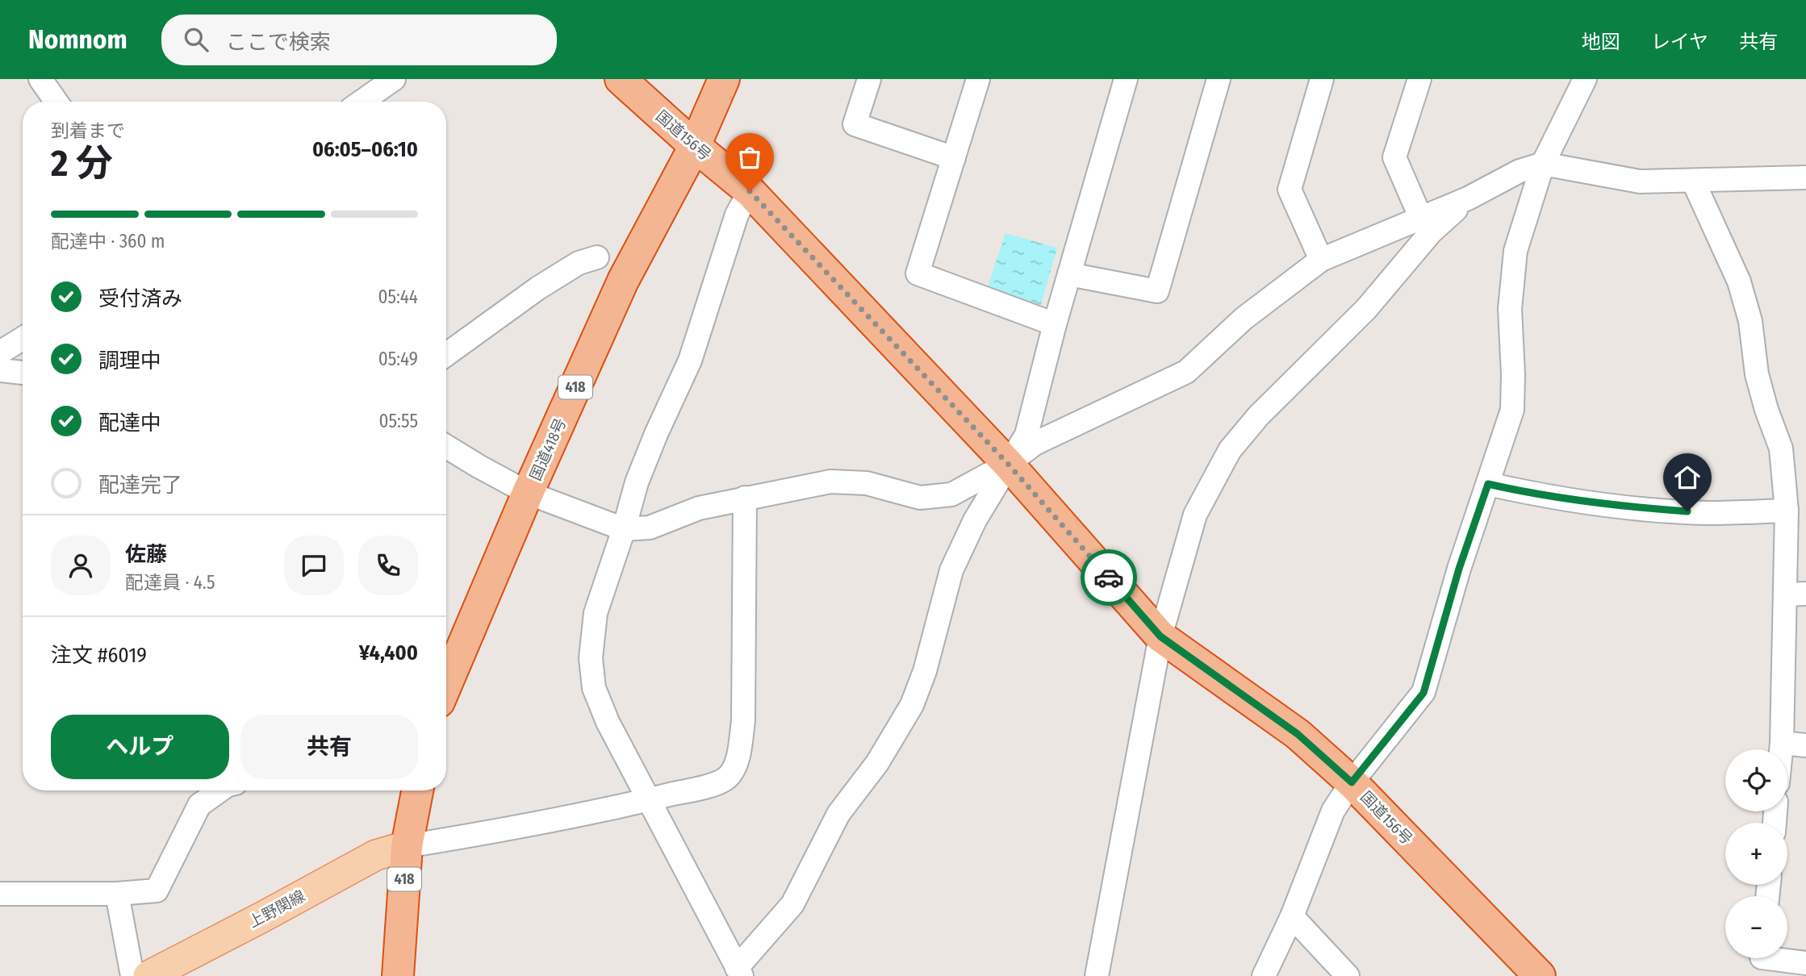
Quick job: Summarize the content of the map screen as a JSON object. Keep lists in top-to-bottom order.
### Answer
{
  "streets": {
    "highway": ["国道156号", "418", "国道418号"],
    "main road": ["上野関線"]
  },
  "crossings": [
    ["国道156号", "国道418号"],
    ["418", "上野関線"]
  ],
  "page": {
    "header": "Nomnom",
    "search": "ここで検索",
    "nav": ["地図", "レイヤ", "共有"],
    "heading": ["2 分", "到着まで", "06:05–06:10"],
    "panel": [
      "佐藤",
      "配達員 · 4.5",
      "注文 #6019",
      "¥4,400"
    ],
    "bar": "配達中 · 360 m",
    "list": [
      ["受付済み", "05:44"],
      ["調理中", "05:49"],
      ["配達中", "05:55"],
      "配達完了"
    ],
    "buttons": ["ヘルプ", "共有"],
    "map_buttons": ["+", "−"]
  }
}
